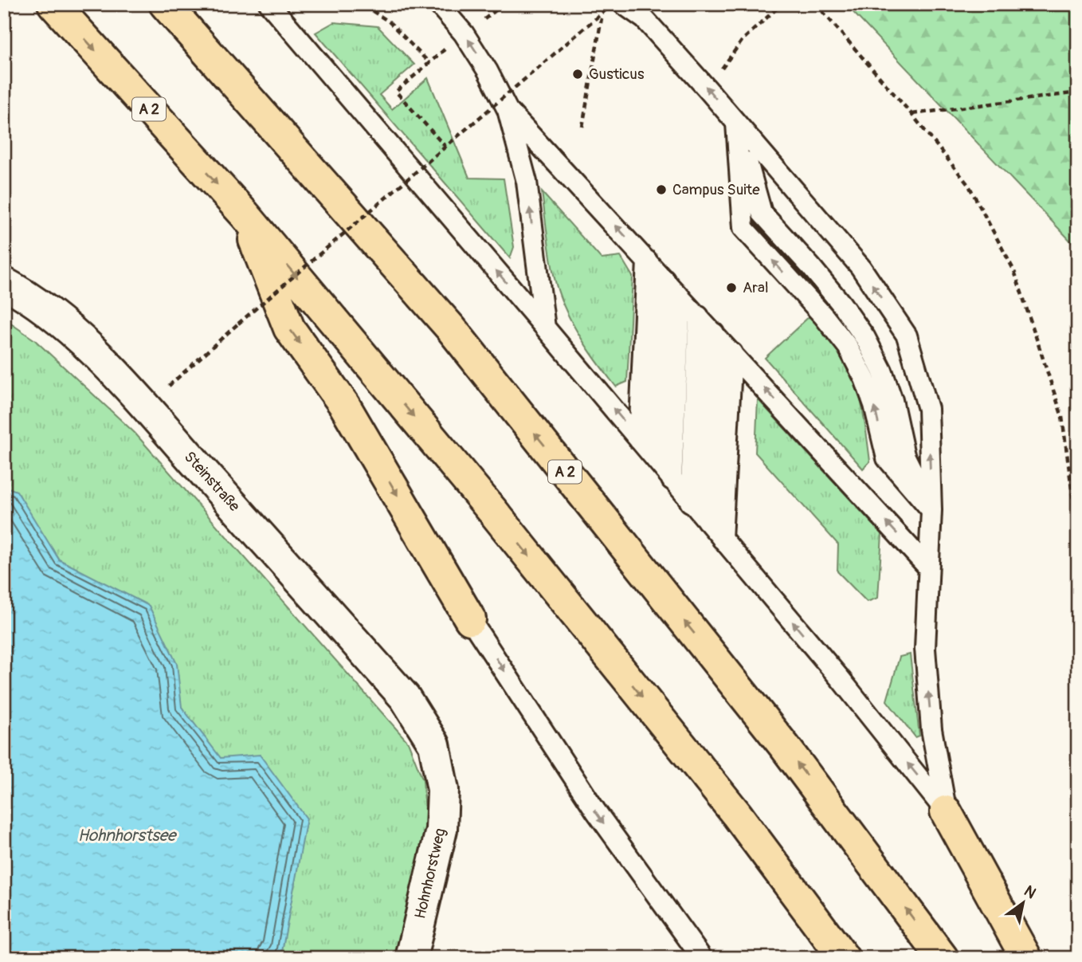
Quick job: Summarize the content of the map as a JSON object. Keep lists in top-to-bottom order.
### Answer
{
  "streets": {
    "highway": ["A 2"],
    "street": ["Steinstraße", "Hohnhorstweg"]
  },
  "crossings": [
    ["Steinstraße", "Hohnhorstweg"]
  ],
  "water": ["Hohnhorstsee"],
  "places": ["Gusticus", "Campus Suite", "Aral"],
  "north": "top right"
}
